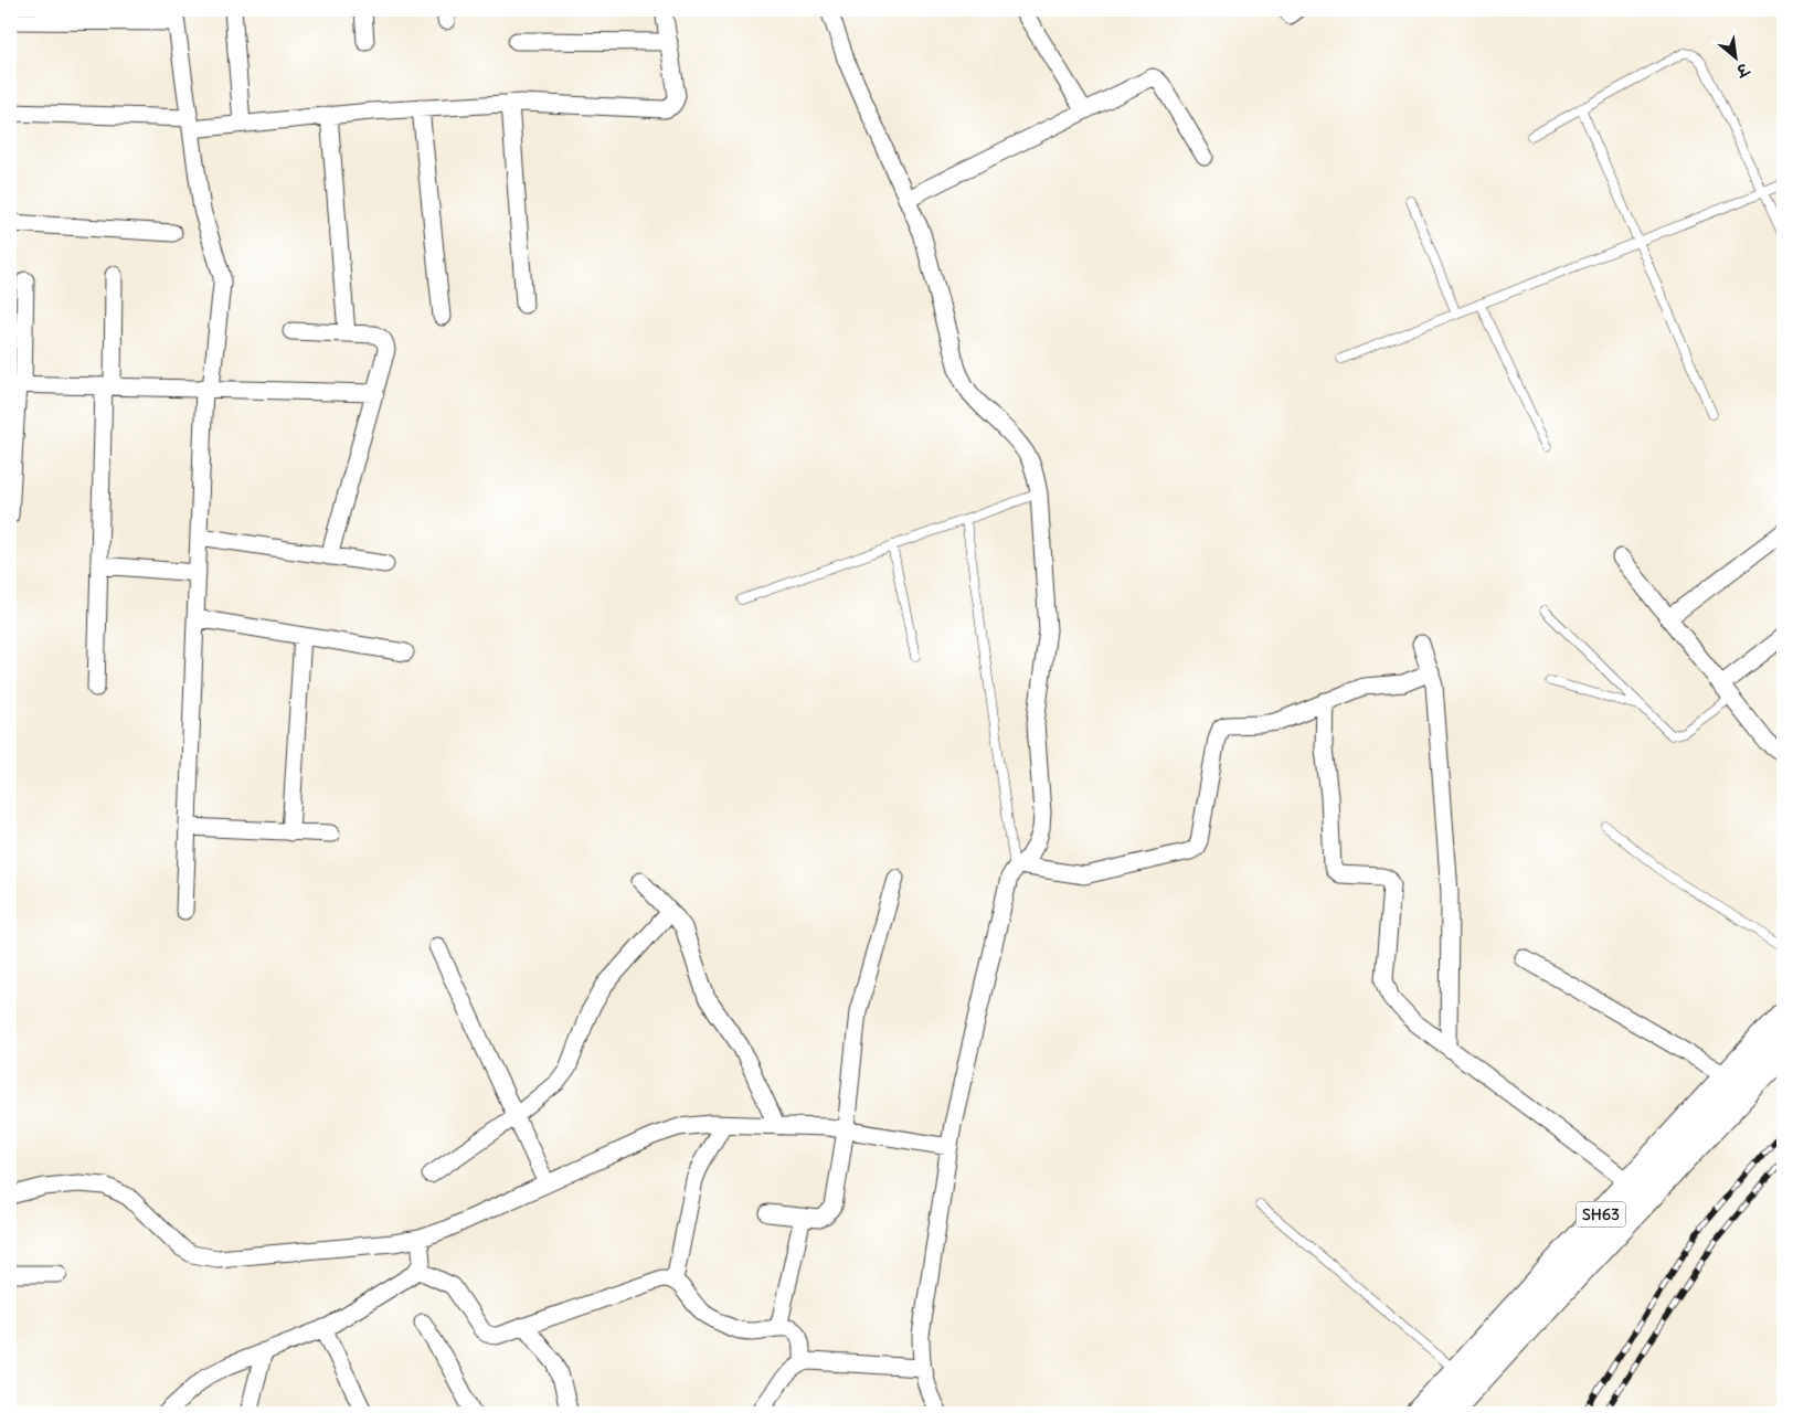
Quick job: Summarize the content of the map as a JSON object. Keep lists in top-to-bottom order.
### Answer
{
  "streets": {
    "main road": ["SH63"]
  },
  "north": "bottom right"
}
